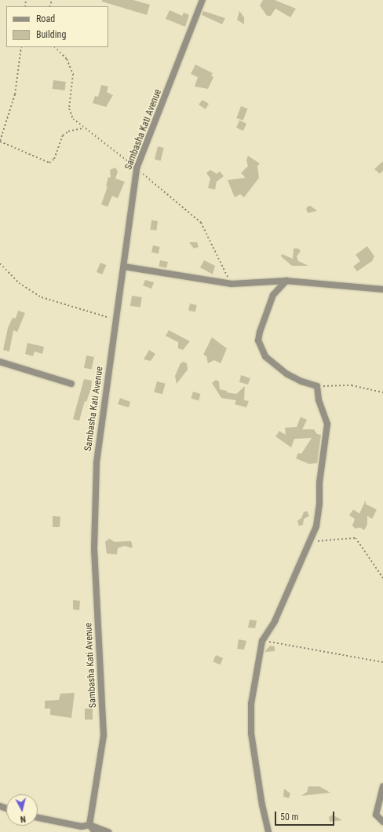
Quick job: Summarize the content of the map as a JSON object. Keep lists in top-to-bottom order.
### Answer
{
  "streets": {
    "street": ["Sambasha Kati Avenue"]
  },
  "legend": ["Road", "Building"],
  "scale_bar": "50 m",
  "north": "bottom"
}
